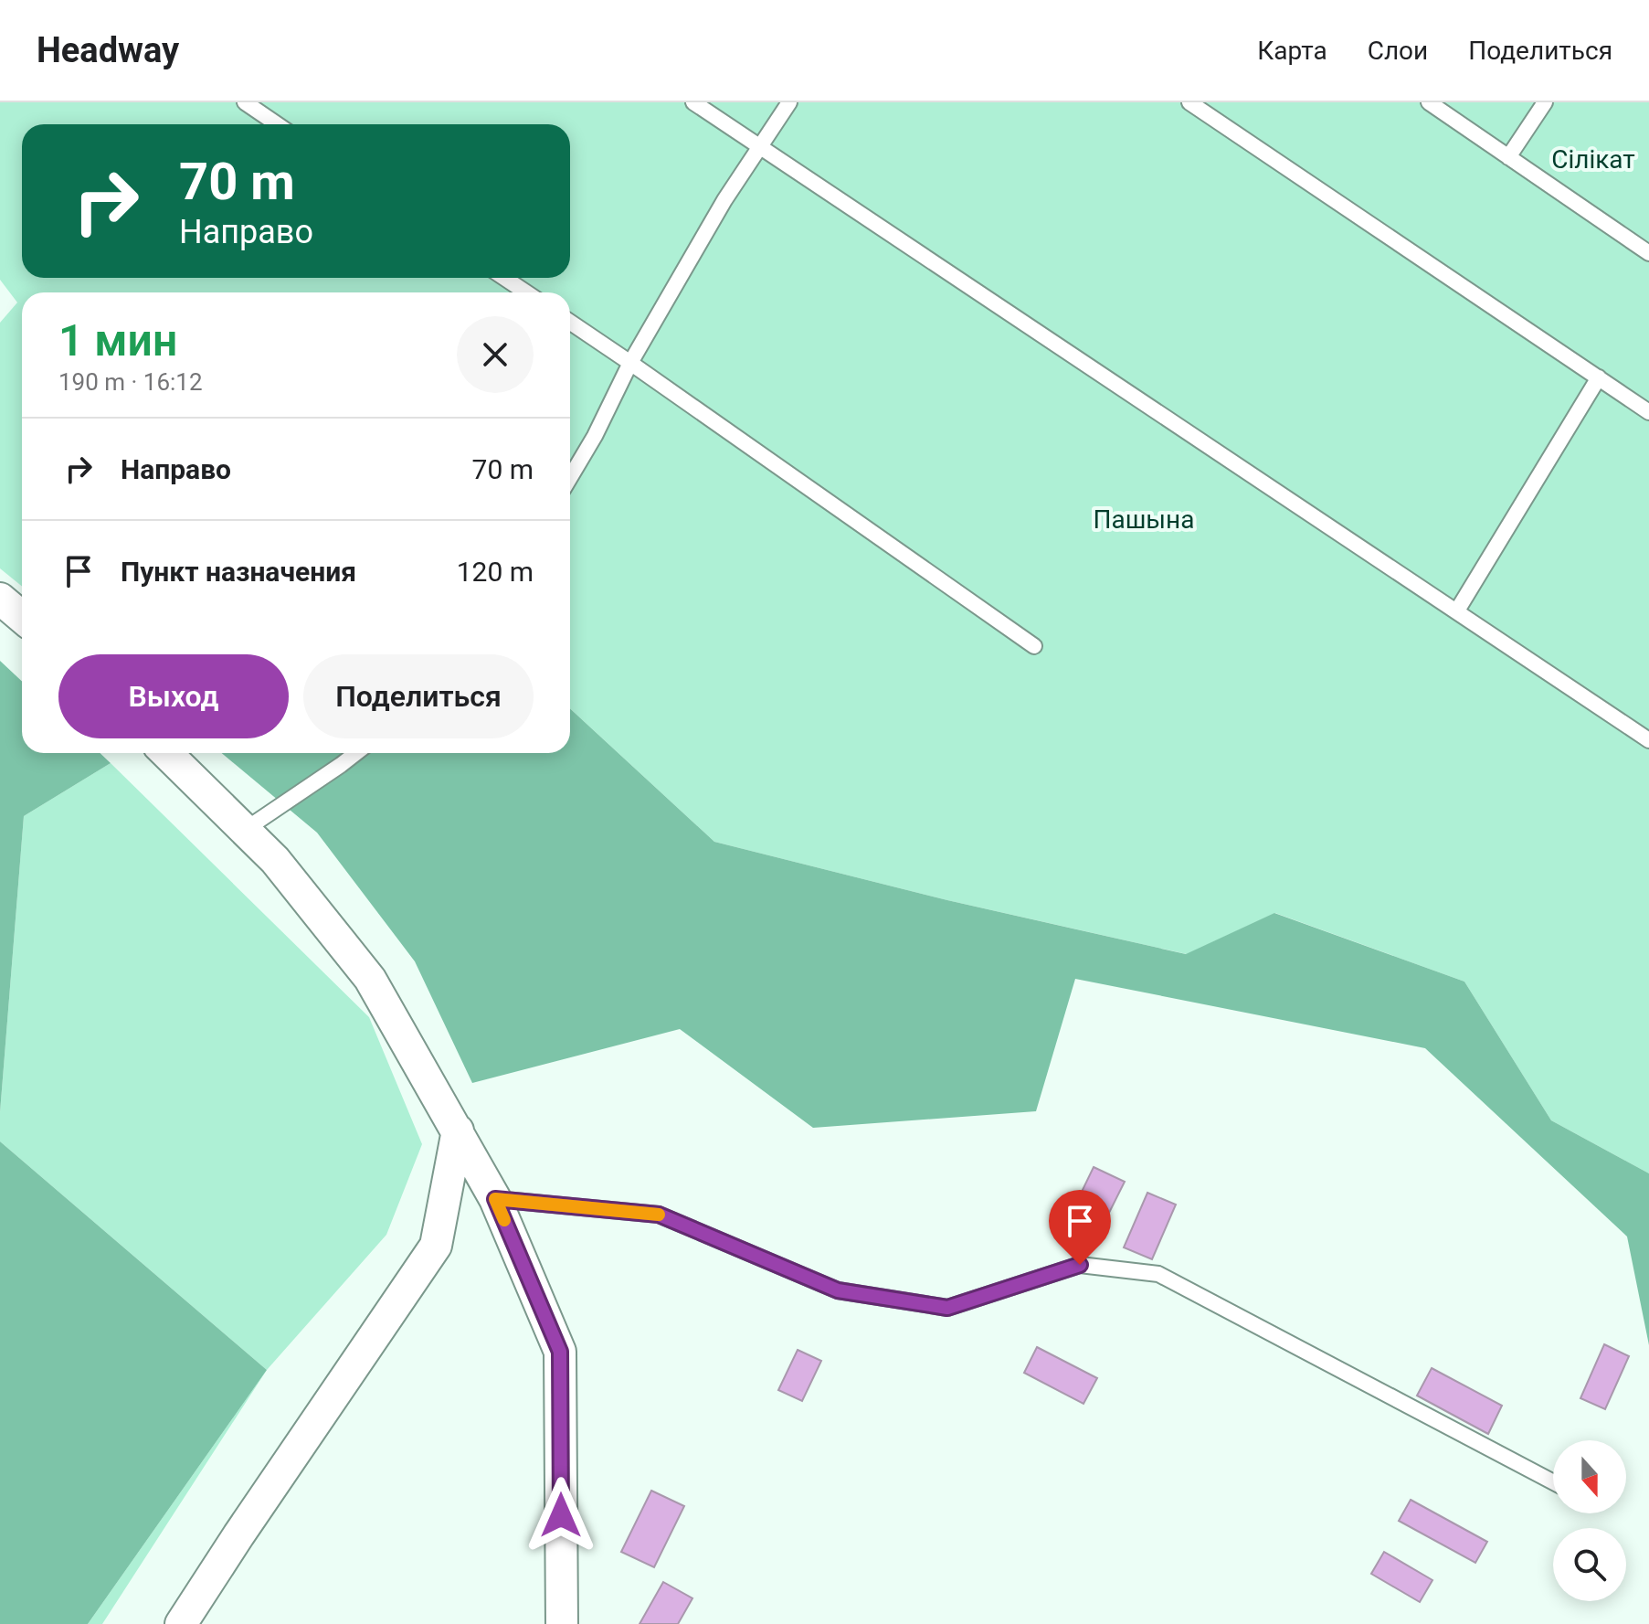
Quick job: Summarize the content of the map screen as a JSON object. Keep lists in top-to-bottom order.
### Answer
{
  "parks": ["Сілікат", "Пашына"],
  "north": "bottom",
  "page": {
    "header": "Headway",
    "nav": ["Карта", "Слои", "Поделиться"],
    "turn": ["70 m", "Направо"],
    "heading": ["1 мин", "190 m · 16:12"],
    "list": [
      {
        "name": "Направо",
        "value": "70 m"
      },
      {
        "name": "Пункт назначения",
        "value": "120 m"
      }
    ],
    "buttons": ["Выход", "Поделиться"]
  }
}
